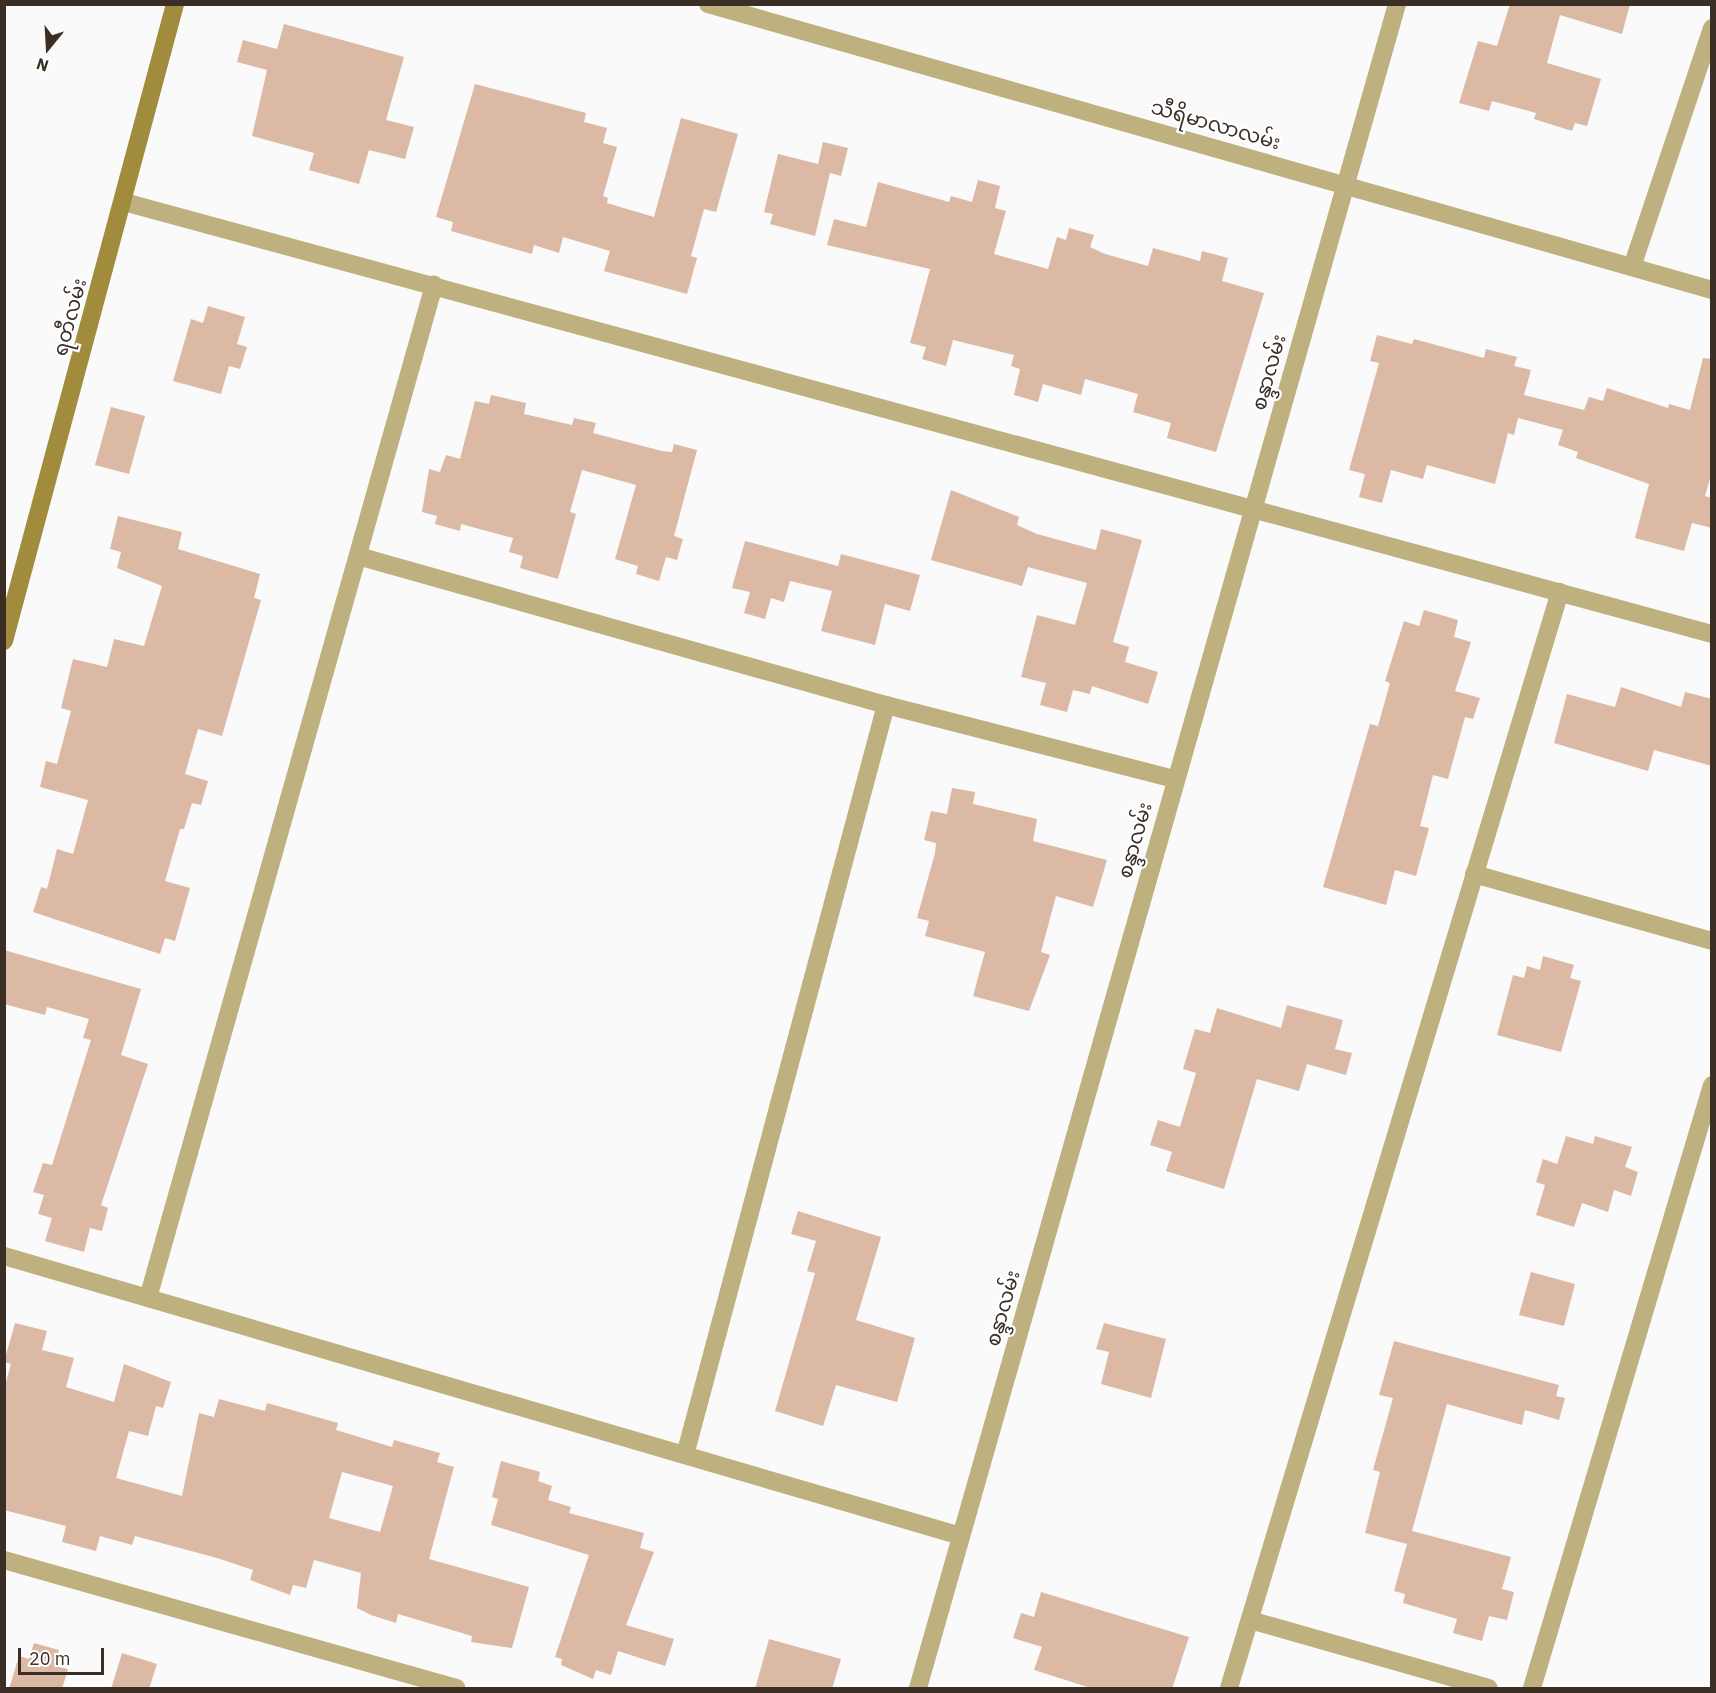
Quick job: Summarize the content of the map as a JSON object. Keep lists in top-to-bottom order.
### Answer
{
  "streets": {
    "street": ["သီရိမာလာလမ်း", "ရတီလမ်း", "စန္ဒာလမ်း"]
  },
  "crossings": [
    ["သီရိမာလာလမ်း", "စန္ဒာလမ်း"]
  ],
  "scale_bar": "20 m",
  "north": "bottom"
}
